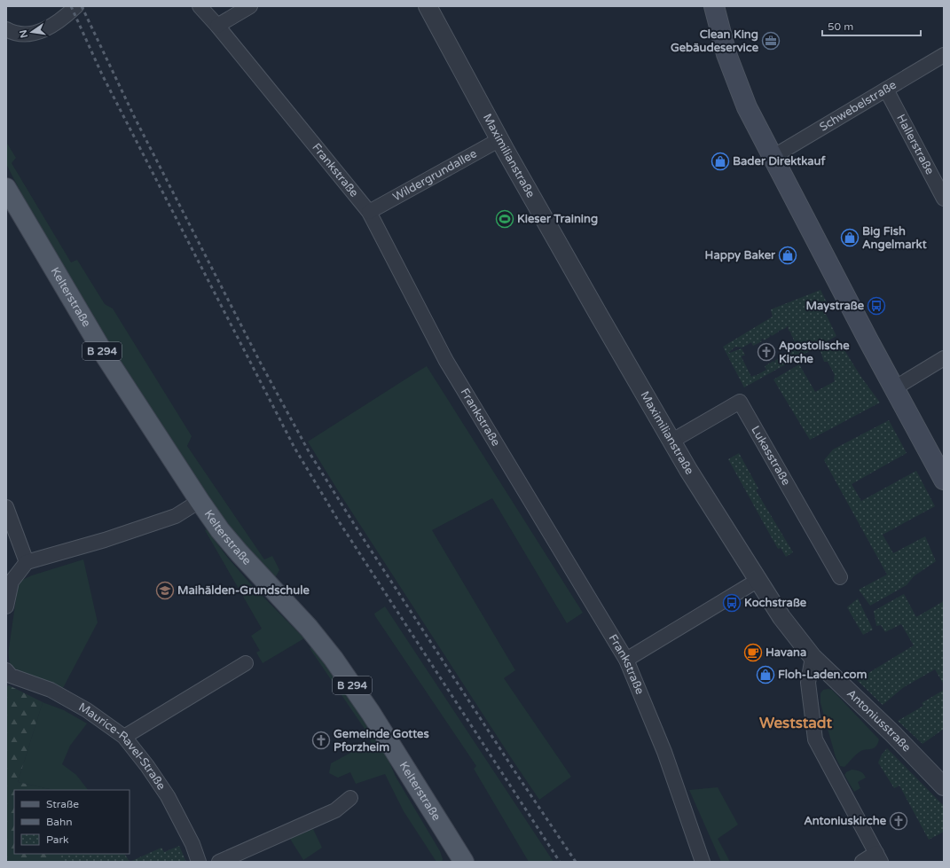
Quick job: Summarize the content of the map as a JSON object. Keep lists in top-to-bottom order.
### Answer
{
  "streets": {
    "main road": ["Kelterstraße", "B 294"],
    "street": [
      "Schwebelstraße",
      "Hallerstraße",
      "Maximilianstraße",
      "Frankstraße",
      "Wildergrundallee",
      "Lukasstraße",
      "Antoniusstraße",
      "Maurice-Ravel-Straße"
    ]
  },
  "crossings": [
    ["Schwebelstraße", "Hallerstraße"],
    ["Maximilianstraße", "Wildergrundallee"],
    ["Maximilianstraße", "Lukasstraße"],
    ["Maximilianstraße", "Antoniusstraße"],
    ["Frankstraße", "Wildergrundallee"]
  ],
  "districts": ["Weststadt"],
  "places": {
    "office": ["Clean King Gebäudeservice"],
    "shop": [
      "Bader Direktkauf",
      "Big Fish Angelmarkt",
      "Happy Baker",
      "Floh-Laden.com"
    ],
    "sports": ["Kieser Training"],
    "bus stop": ["Maystraße", "Kochstraße"],
    "church": ["Apostolische Kirche", "Gemeinde Gottes Pforzheim", "Antoniuskirche"],
    "school or university": ["Maihälden-Grundschule"],
    "cafe": ["Havana"]
  },
  "legend": ["Straße", "Bahn", "Park"],
  "scale_bar": "50 m",
  "north": "left"
}
